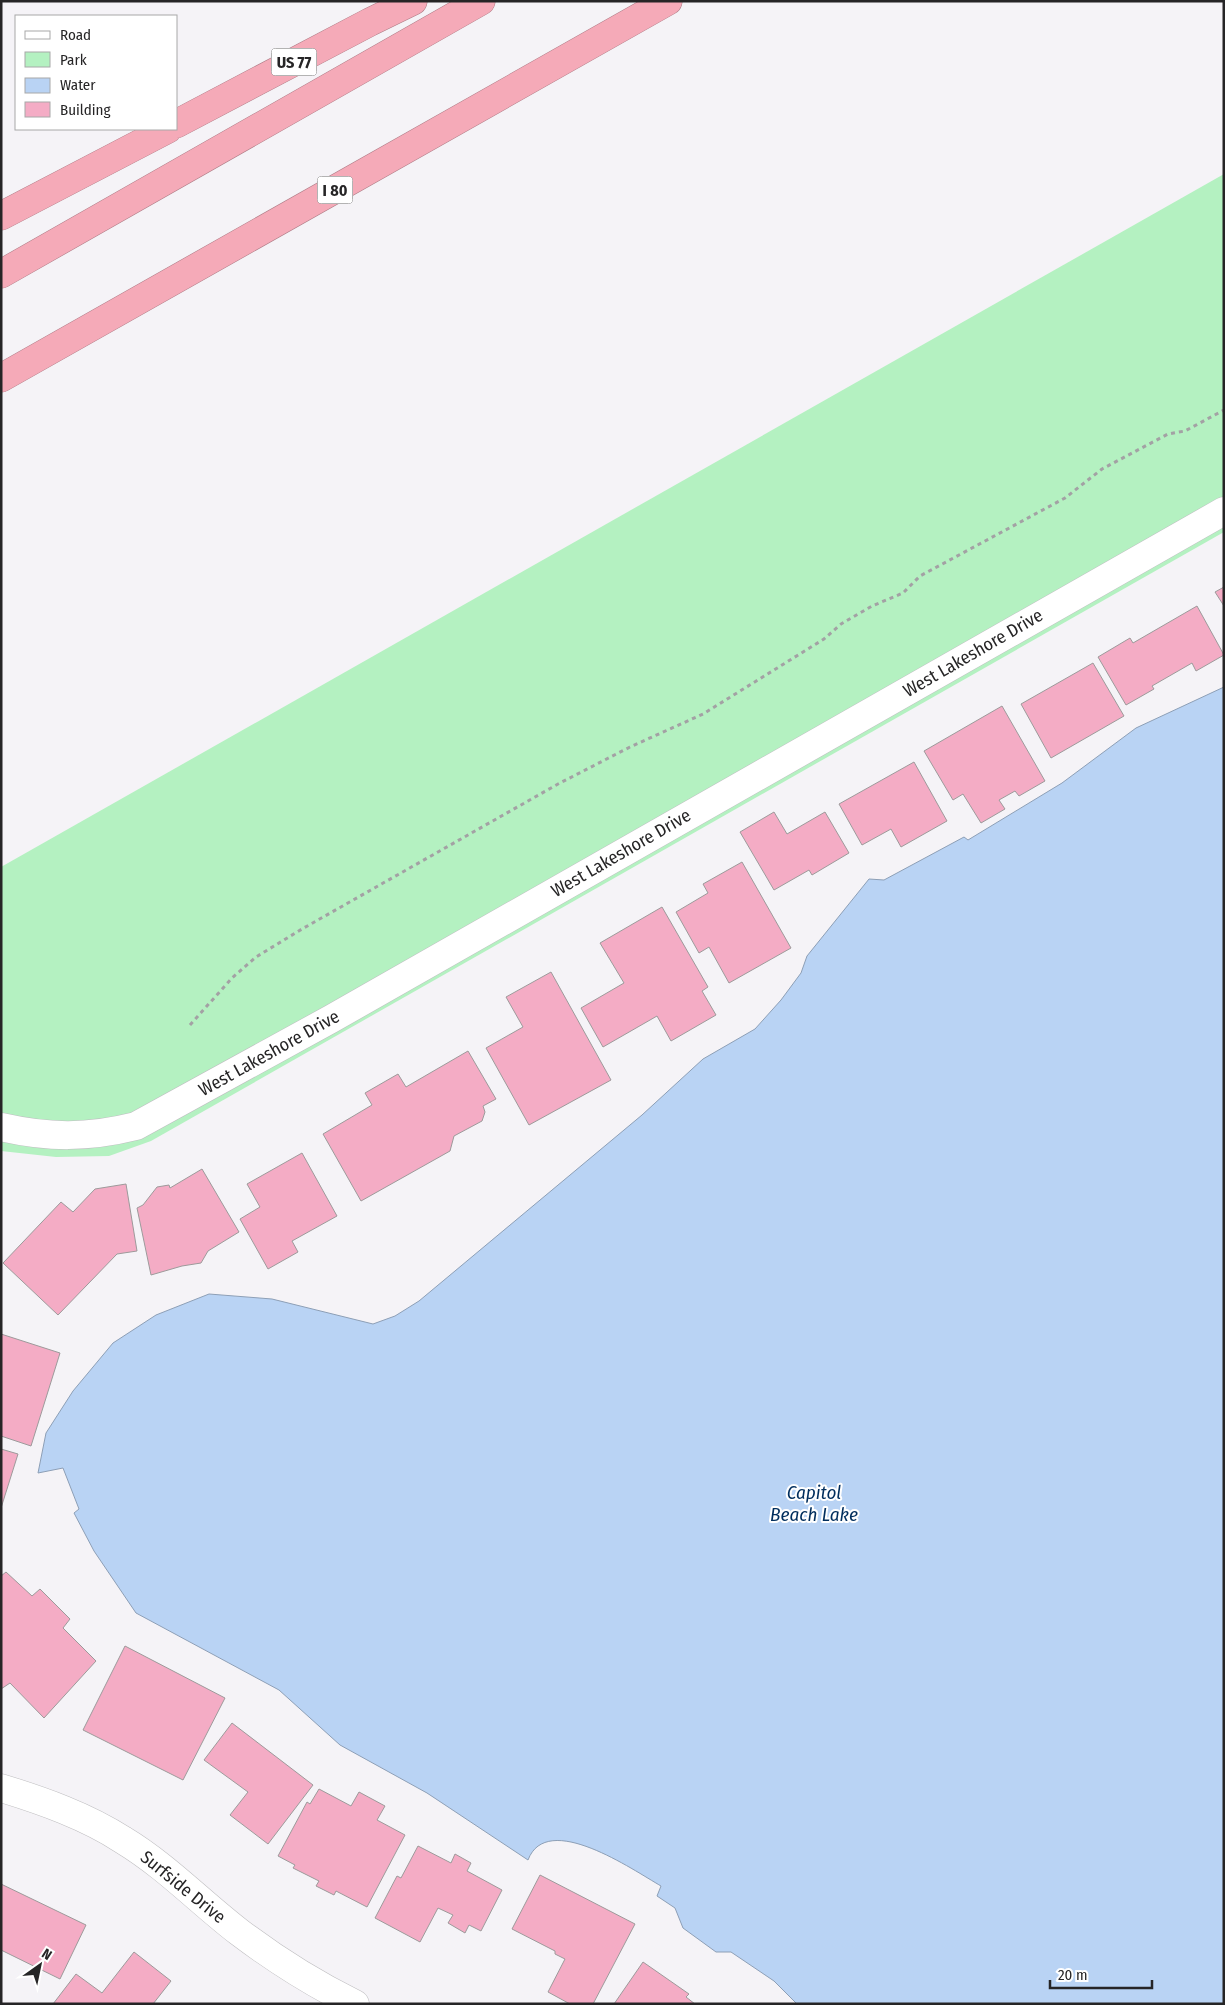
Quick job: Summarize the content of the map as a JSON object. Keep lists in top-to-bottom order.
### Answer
{
  "streets": {
    "highway": ["US 77", "I 80"],
    "street": ["West Lakeshore Drive", "Surfside Drive"]
  },
  "water": ["Capitol Beach Lake"],
  "legend": [
    "Road",
    "Park",
    "Water",
    "Building"
  ],
  "scale_bar": "20 m",
  "north": "top right"
}
